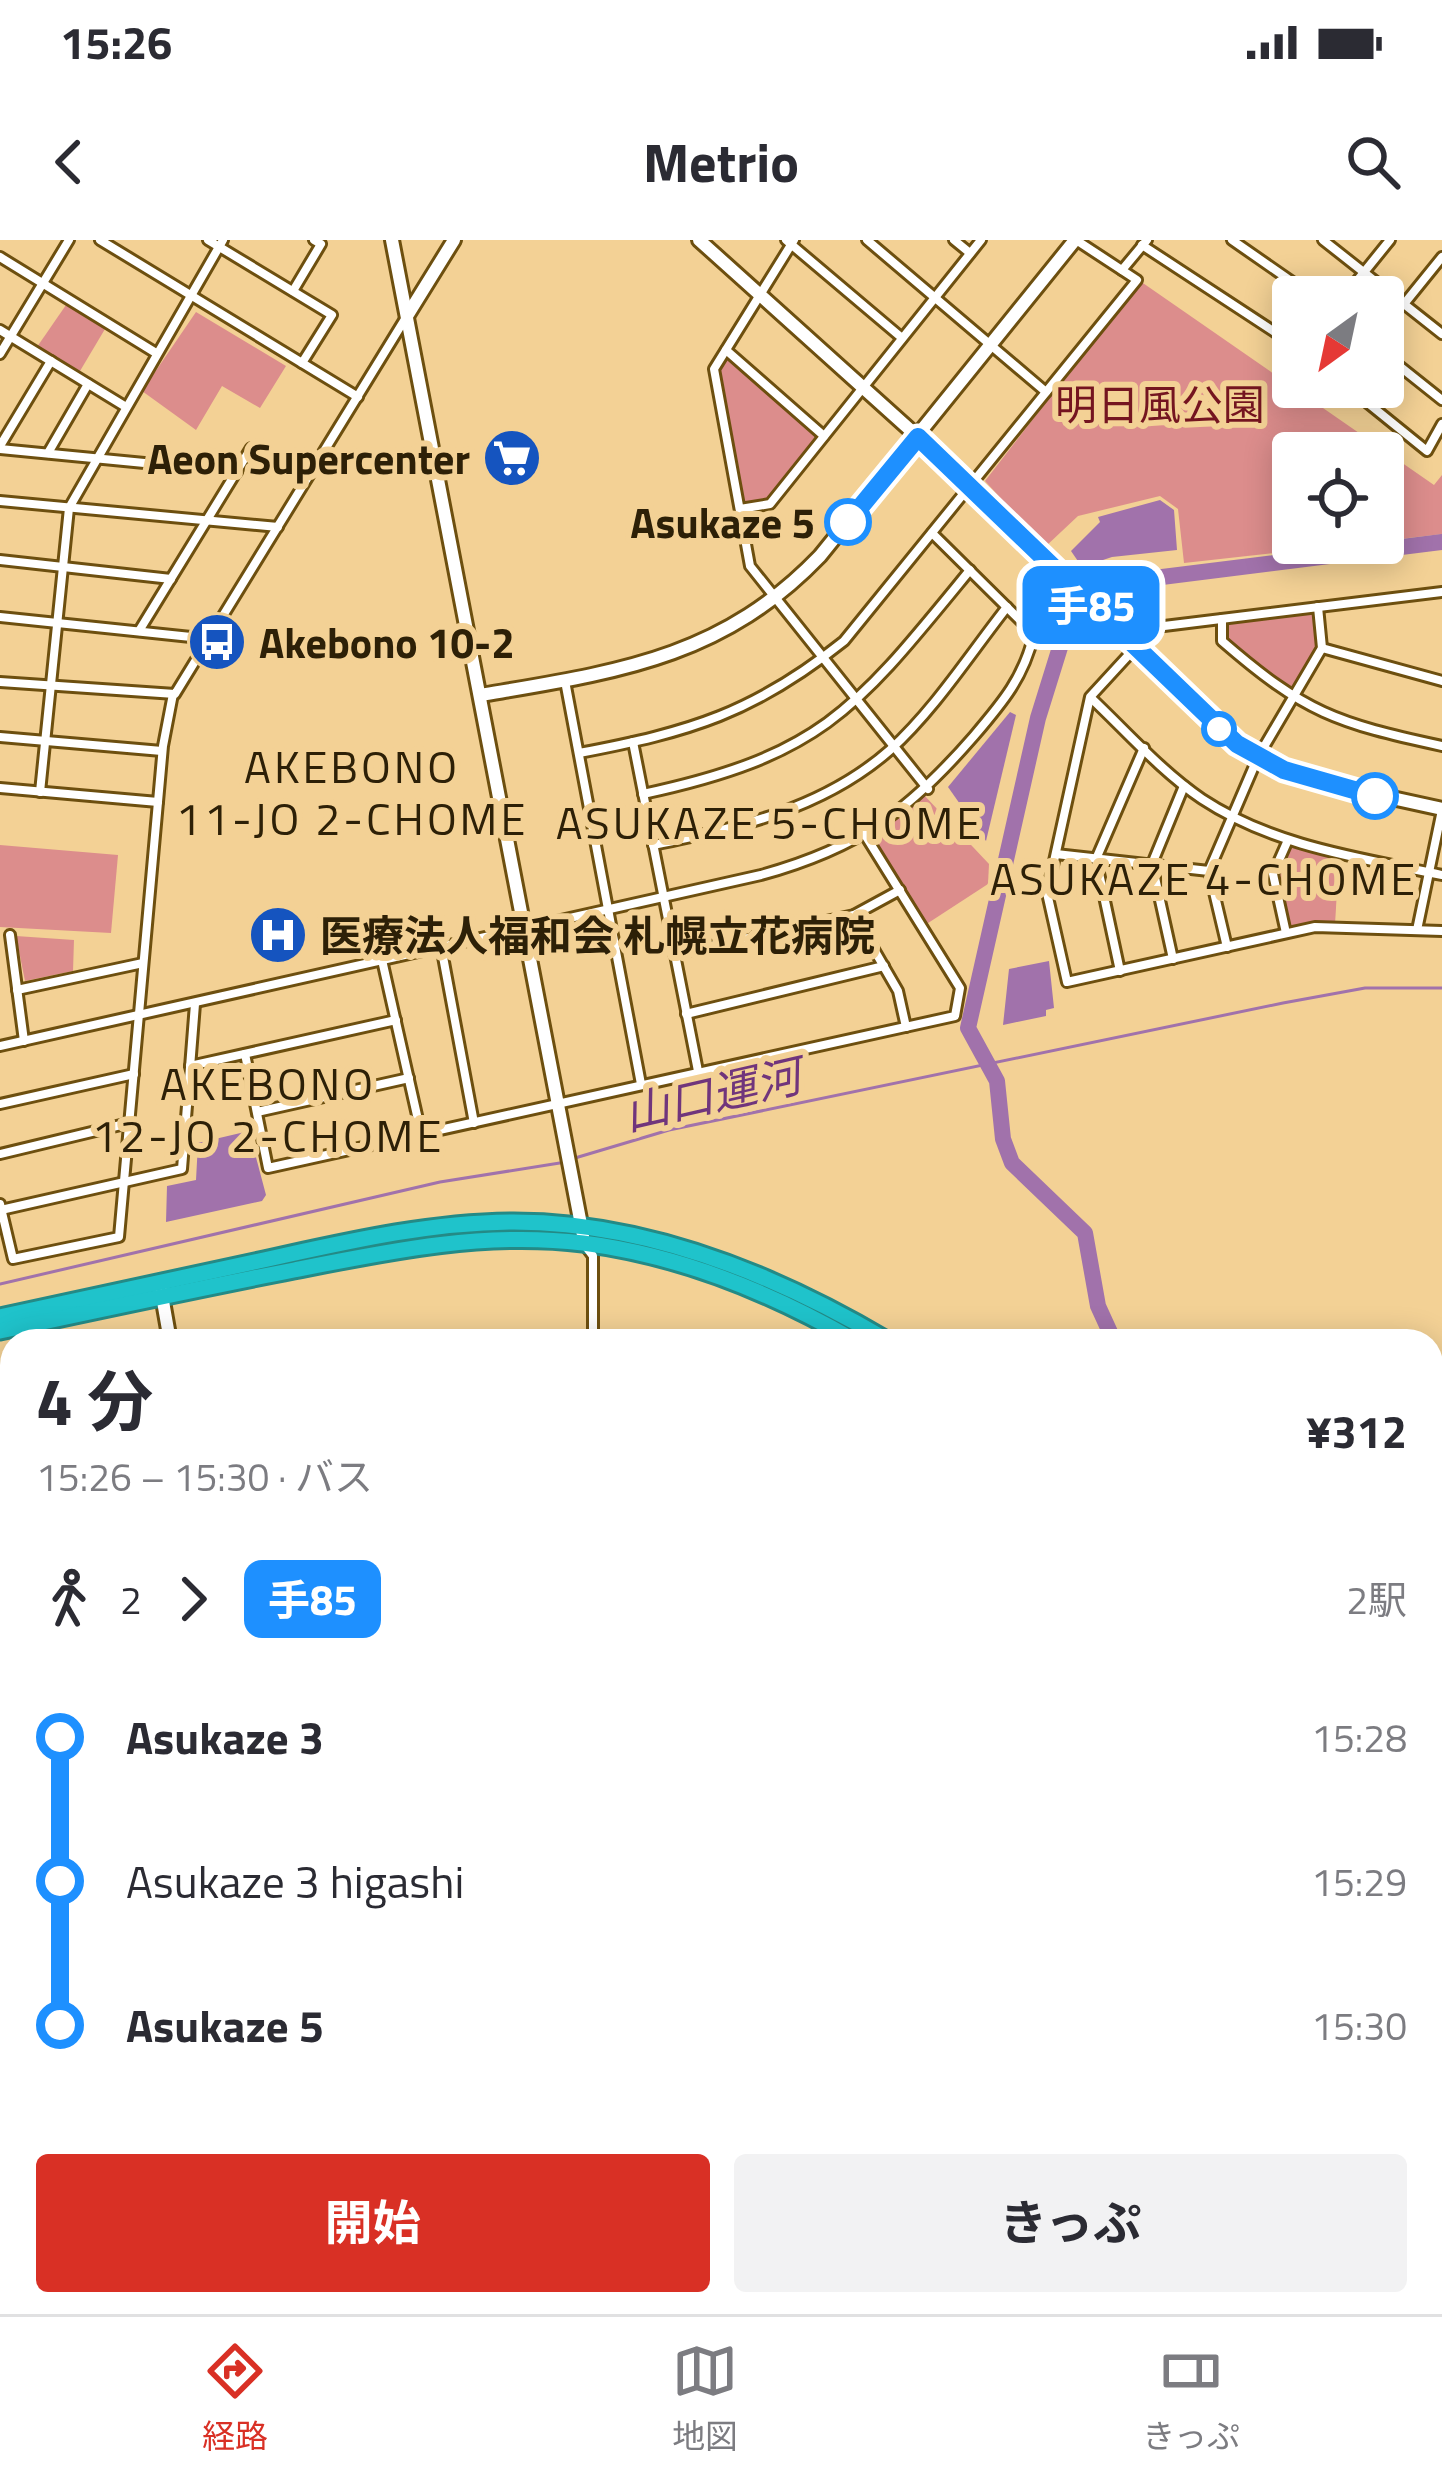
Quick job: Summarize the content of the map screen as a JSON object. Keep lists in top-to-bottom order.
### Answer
{
  "districts": [
    "AKEBONO 11-JO 2-CHOME",
    "ASUKAZE 5-CHOME",
    "ASUKAZE 4-CHOME",
    "AKEBONO 12-JO 2-CHOME"
  ],
  "water": ["山口運河"],
  "parks": ["明日風公園"],
  "places": {
    "supermarket": ["Aeon Supercenter"],
    "other": ["Asukaze 5"],
    "bus stop": ["Akebono 10-2"],
    "hospital": ["医療法人福和会 札幌立花病院"]
  },
  "lines": ["bus line 手85"],
  "north": "bottom left",
  "page": {
    "status": "15:26",
    "header": "Metrio",
    "on_map": "手85",
    "heading": ["4 分", "15:26 – 15:30 · バス", "¥312"],
    "legs": ["2", "手85", "2駅"],
    "list": [
      {
        "name": "Asukaze 3",
        "value": "15:28"
      },
      {
        "name": "Asukaze 3 higashi",
        "value": "15:29"
      },
      {
        "name": "Asukaze 5",
        "value": "15:30"
      }
    ],
    "buttons": ["開始", "きっぷ"],
    "tabs": ["経路", "地図", "きっぷ"]
  }
}
